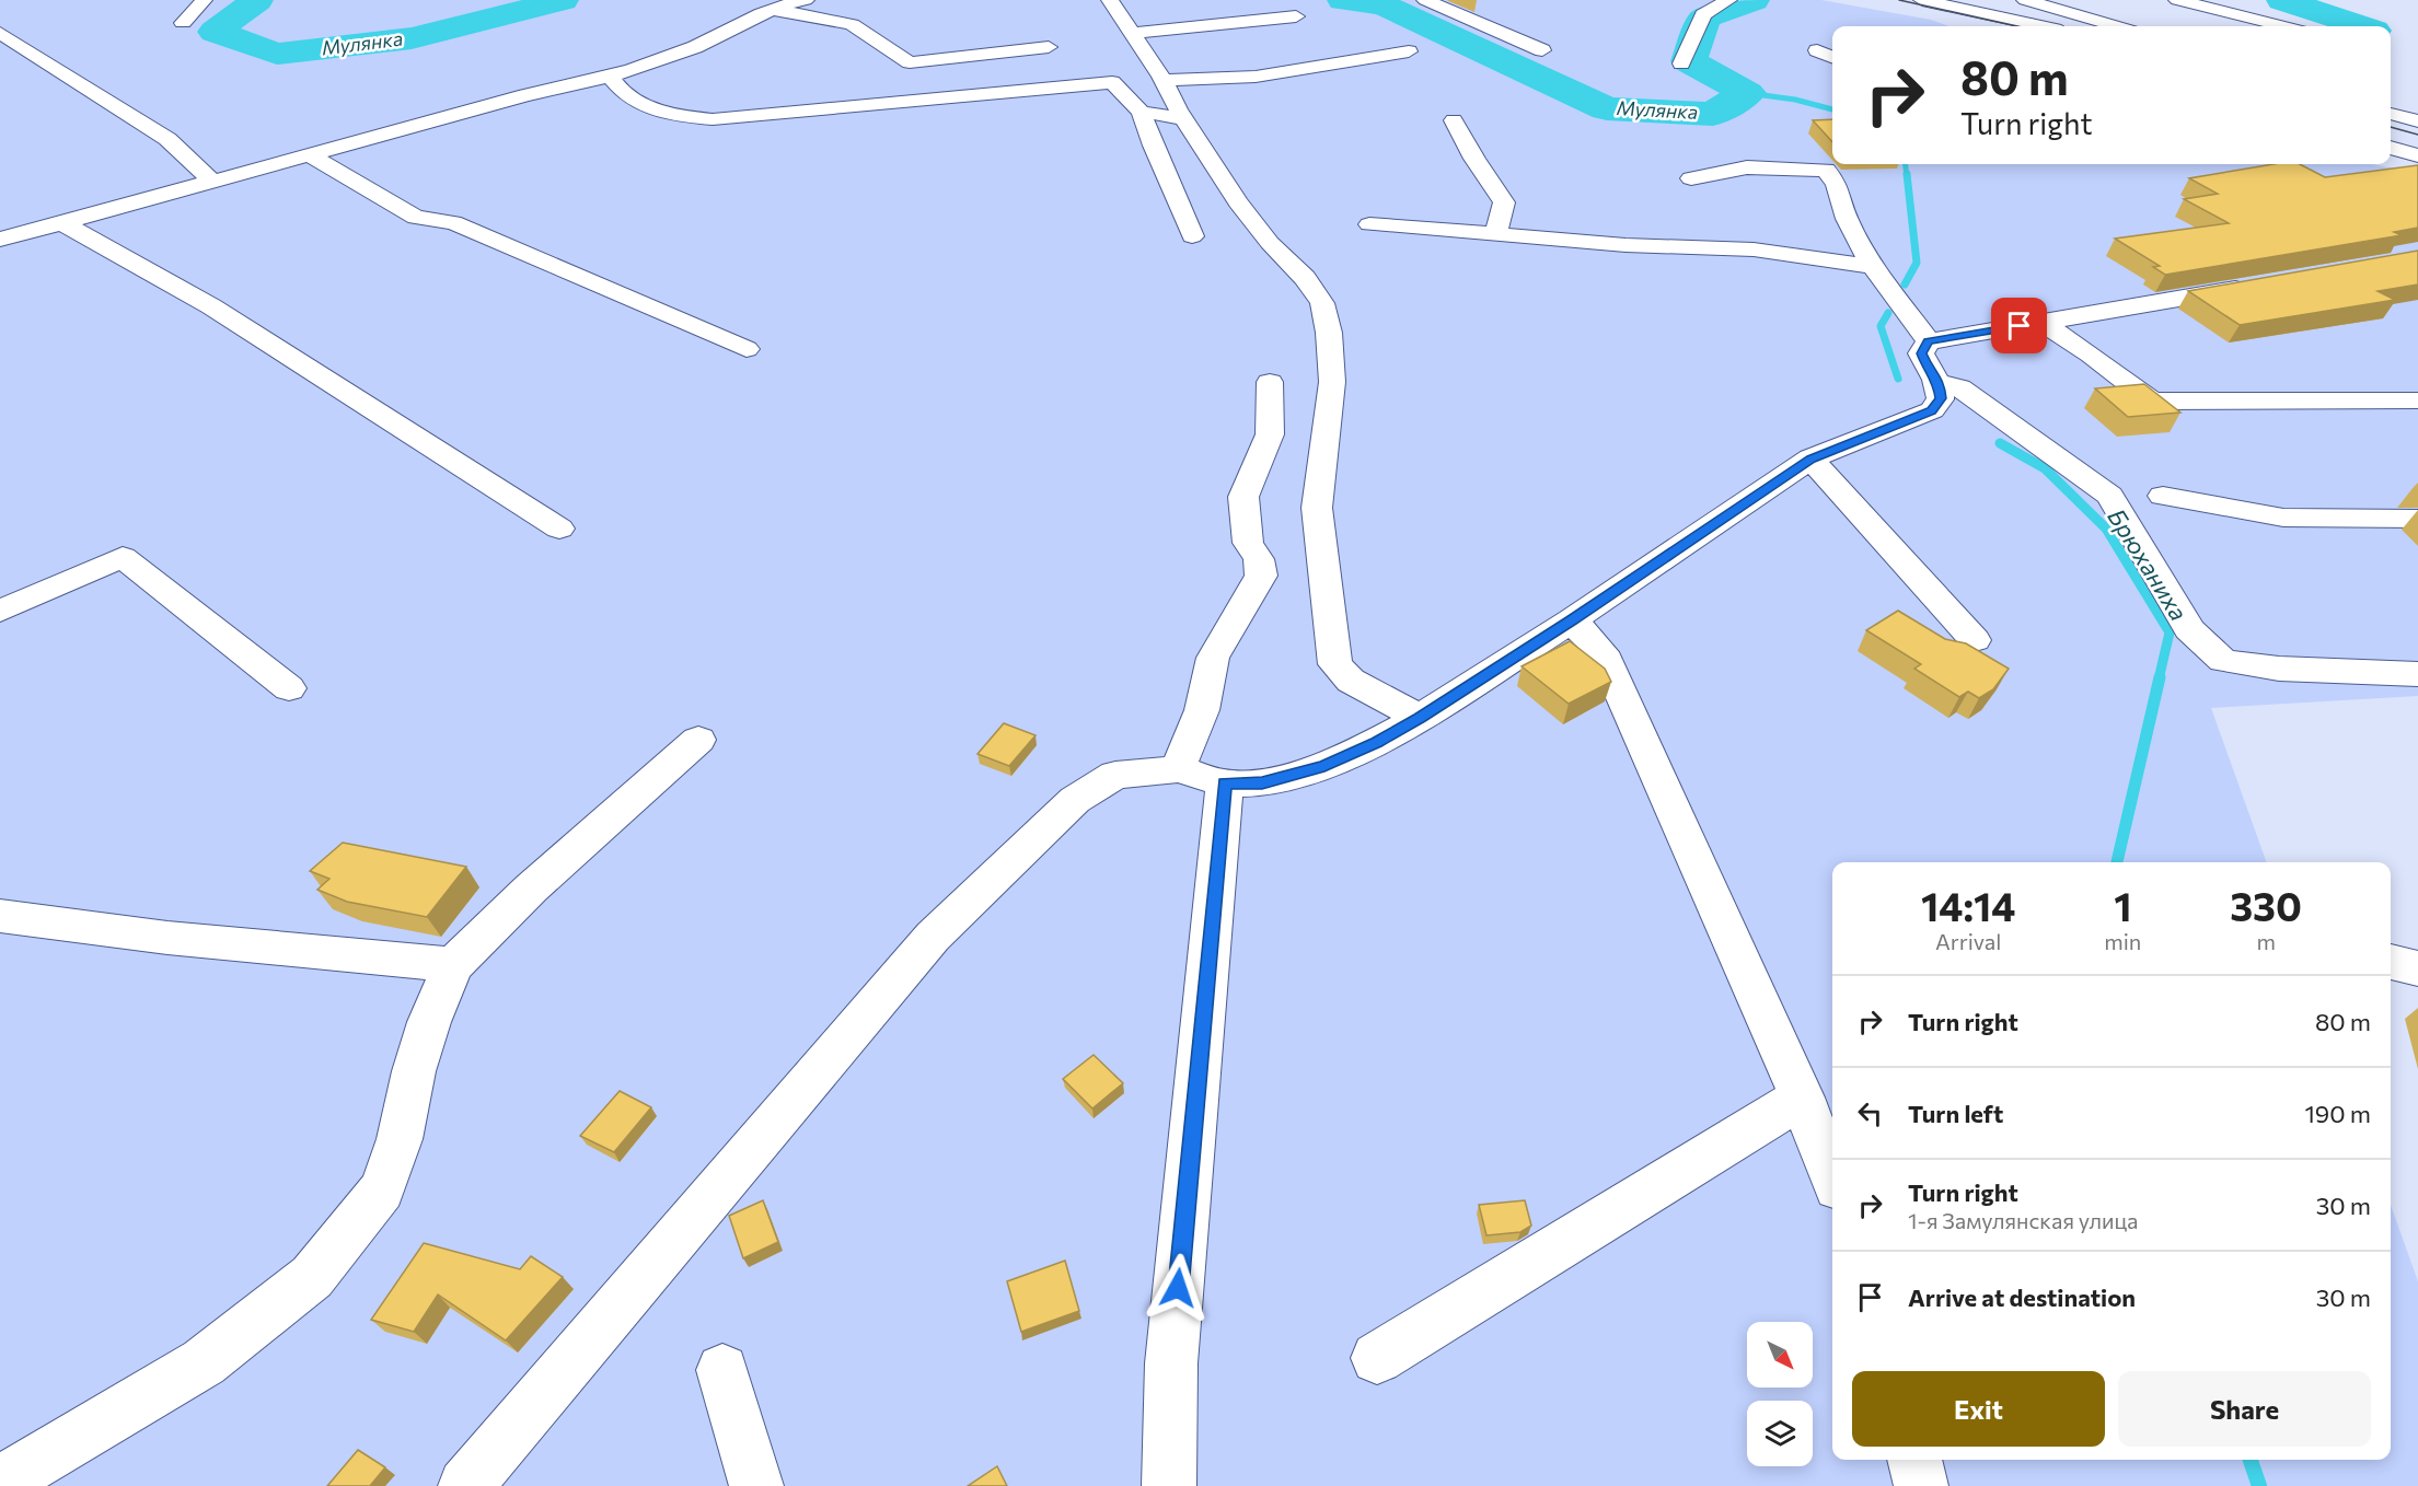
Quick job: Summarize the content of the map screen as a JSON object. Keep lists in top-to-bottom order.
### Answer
{
  "water": ["Мулянка", "Брюханиха"],
  "north": "bottom right",
  "page": {
    "turn": ["80 m", "Turn right"],
    "eta": [
      "14:14",
      "Arrival",
      "1",
      "min",
      "330",
      "m"
    ],
    "list": [
      {
        "name": "Turn right",
        "value": "80 m"
      },
      {
        "name": "Turn left",
        "value": "190 m"
      },
      {
        "name": "Turn right",
        "note": "1-я Замулянская улица",
        "value": "30 m"
      },
      {
        "name": "Arrive at destination",
        "value": "30 m"
      }
    ],
    "buttons": ["Exit", "Share"]
  }
}
